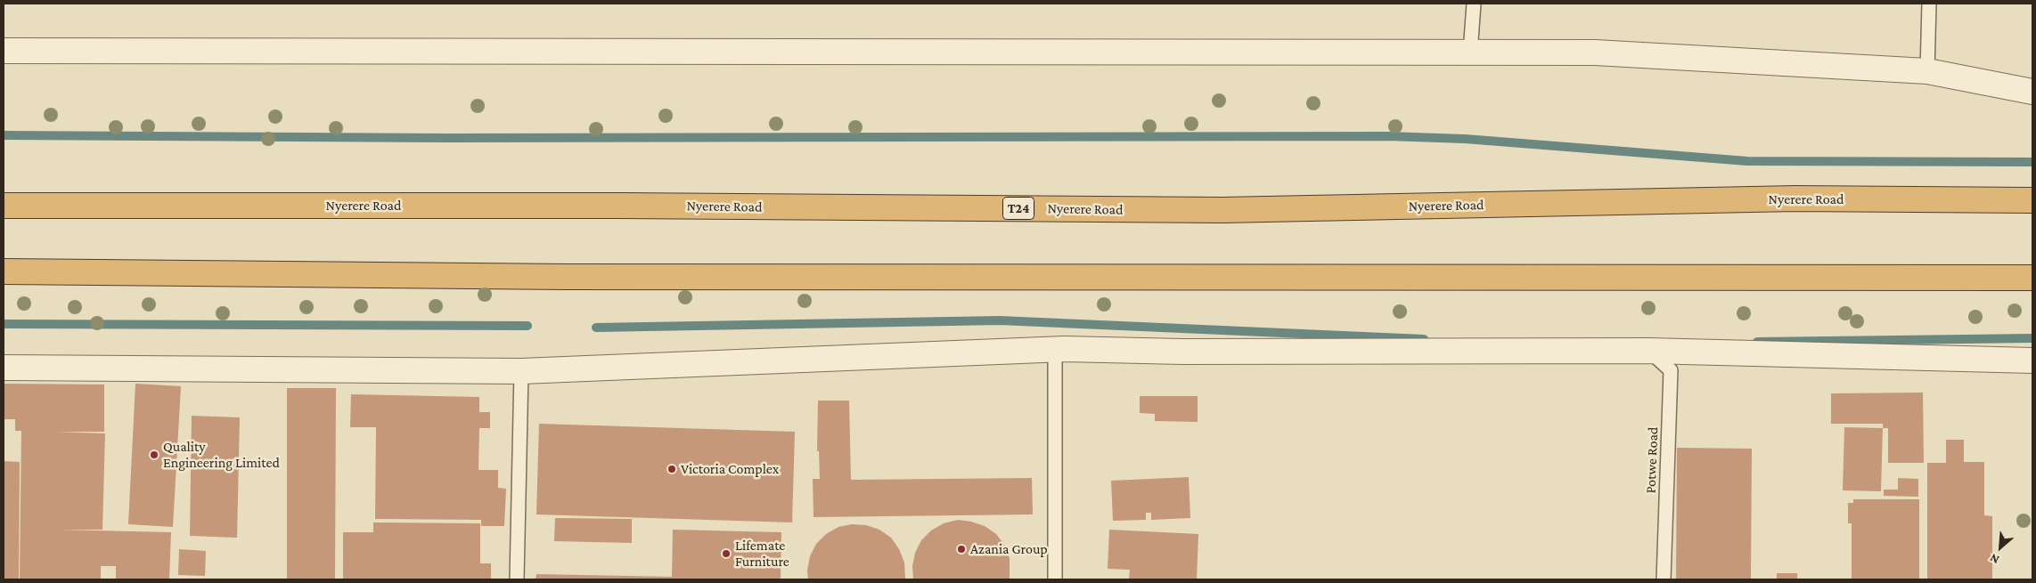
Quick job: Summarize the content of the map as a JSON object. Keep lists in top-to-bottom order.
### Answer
{
  "streets": {
    "highway": ["Nyerere Road", "T24"],
    "lane": ["Potwe Road"]
  },
  "places": [
    "Quality Engineering Limited",
    "Victoria Complex",
    "Azania Group",
    "Lifemate Furniture"
  ],
  "north": "bottom left"
}
